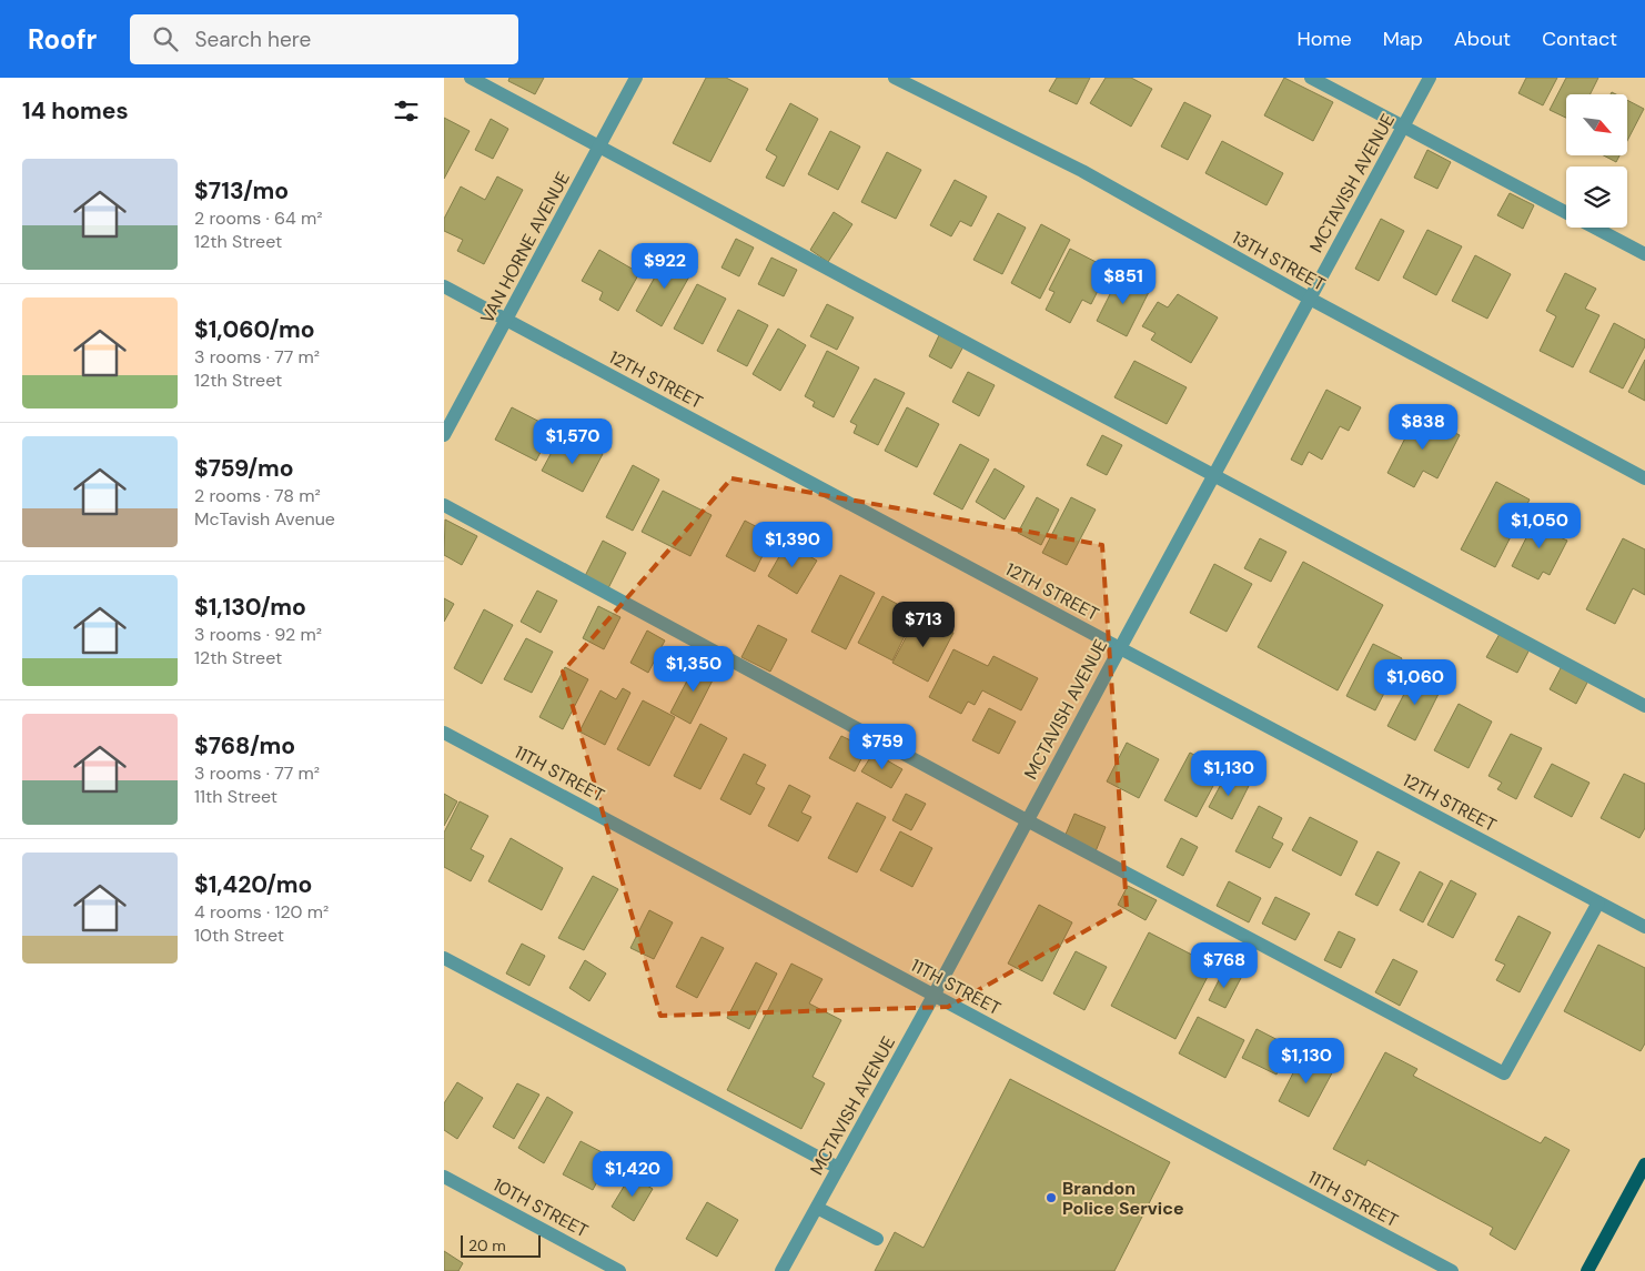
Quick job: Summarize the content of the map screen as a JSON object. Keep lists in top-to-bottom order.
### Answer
{
  "streets": {
    "street": [
      "MCTAVISH AVENUE",
      "VAN HORNE AVENUE",
      "13TH STREET",
      "12TH STREET",
      "11TH STREET",
      "10TH STREET"
    ]
  },
  "crossings": [
    ["MCTAVISH AVENUE", "13TH STREET"],
    ["MCTAVISH AVENUE", "12TH STREET"],
    ["MCTAVISH AVENUE", "11TH STREET"],
    ["VAN HORNE AVENUE", "12TH STREET"]
  ],
  "places": ["Brandon Police Service"],
  "scale_bar": "20 m",
  "north": "bottom right",
  "page": {
    "header": "Roofr",
    "search": "Search here",
    "nav": [
      "Home",
      "Map",
      "About",
      "Contact"
    ],
    "heading": "14 homes",
    "list": [
      {
        "name": "$713/mo",
        "note": "2 rooms · 64 m² · 12th Street"
      },
      {
        "name": "$1,060/mo",
        "note": "3 rooms · 77 m² · 12th Street"
      },
      {
        "name": "$759/mo",
        "note": "2 rooms · 78 m² · McTavish Avenue"
      },
      {
        "name": "$1,130/mo",
        "note": "3 rooms · 92 m² · 12th Street"
      },
      {
        "name": "$768/mo",
        "note": "3 rooms · 77 m² · 11th Street"
      },
      {
        "name": "$1,420/mo",
        "note": "4 rooms · 120 m² · 10th Street"
      }
    ],
    "price": [
      "$922",
      "$851",
      "$838",
      "$1,570",
      "$1,050",
      "$1,390",
      "$713",
      "$1,350",
      "$1,060",
      "$759",
      "$1,130",
      "$768",
      "$1,130",
      "$1,420"
    ],
    "scale": "20 m"
  }
}
